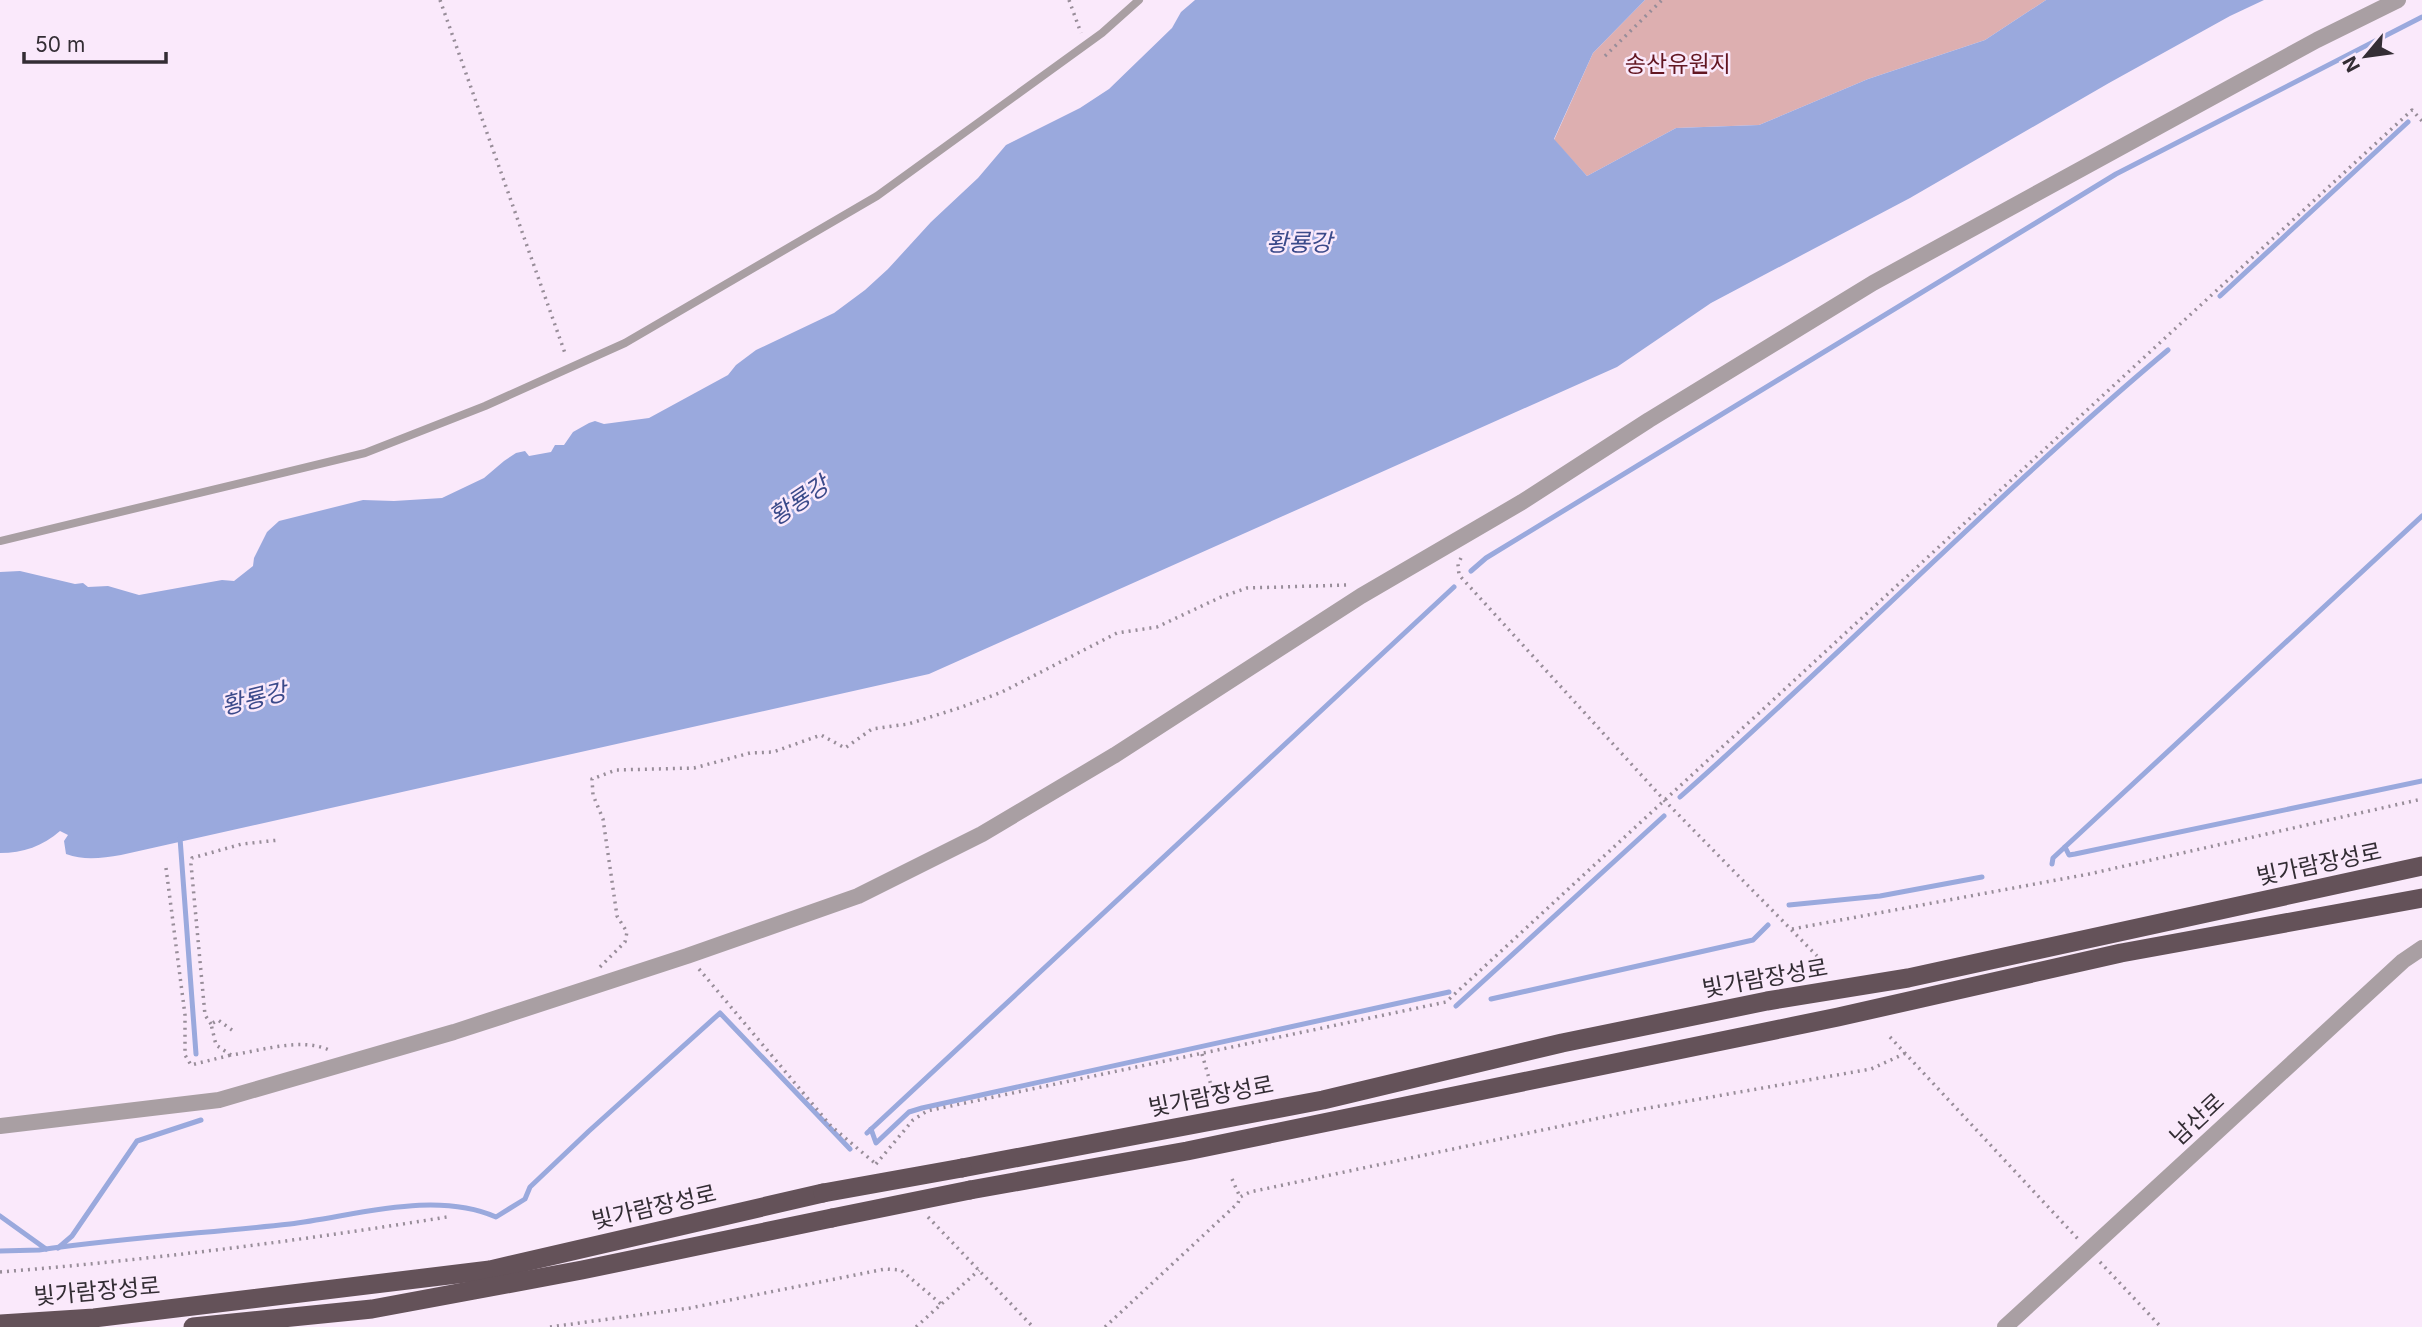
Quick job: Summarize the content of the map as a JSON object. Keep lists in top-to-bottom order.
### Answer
{
  "streets": {
    "highway": ["빛가람장성로"],
    "street": ["남산로"]
  },
  "water": ["황룡강"],
  "parks": ["송산유원지"],
  "scale_bar": "50 m",
  "north": "bottom left"
}
